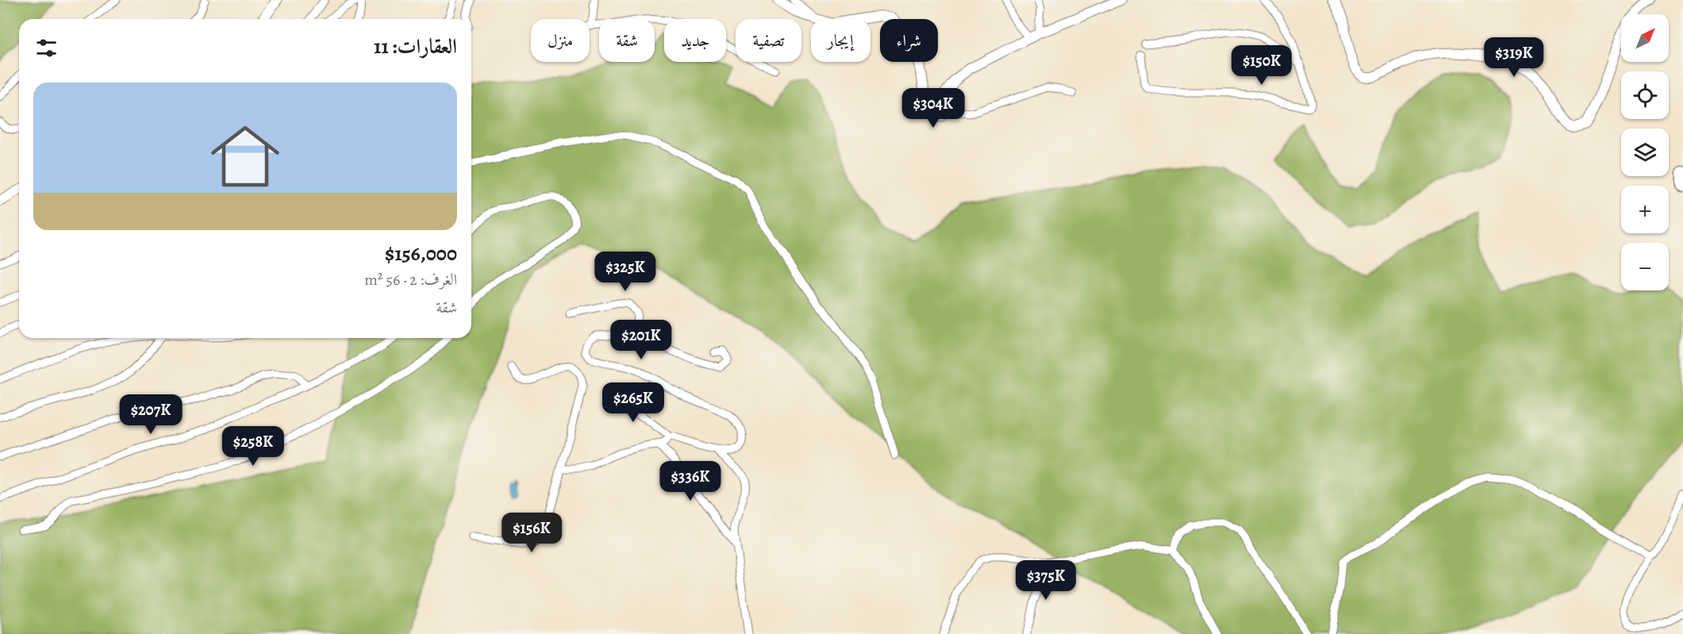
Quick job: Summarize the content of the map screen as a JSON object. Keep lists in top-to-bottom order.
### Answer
{
  "north": "top right",
  "page": {
    "map_buttons": ["+", "−"],
    "chip": [
      "شراء",
      "إيجار",
      "تصفية",
      "جديد",
      "شقة",
      "منزل"
    ],
    "heading": "العقارات: 11",
    "price": [
      "$319K",
      "$150K",
      "$304K",
      "$325K",
      "$201K",
      "$265K",
      "$207K",
      "$258K",
      "$336K",
      "$156K",
      "$375K"
    ],
    "list": [
      {
        "name": "$156,000",
        "note": "الغرف: 2 · 56 m² · شقة"
      }
    ]
  }
}
